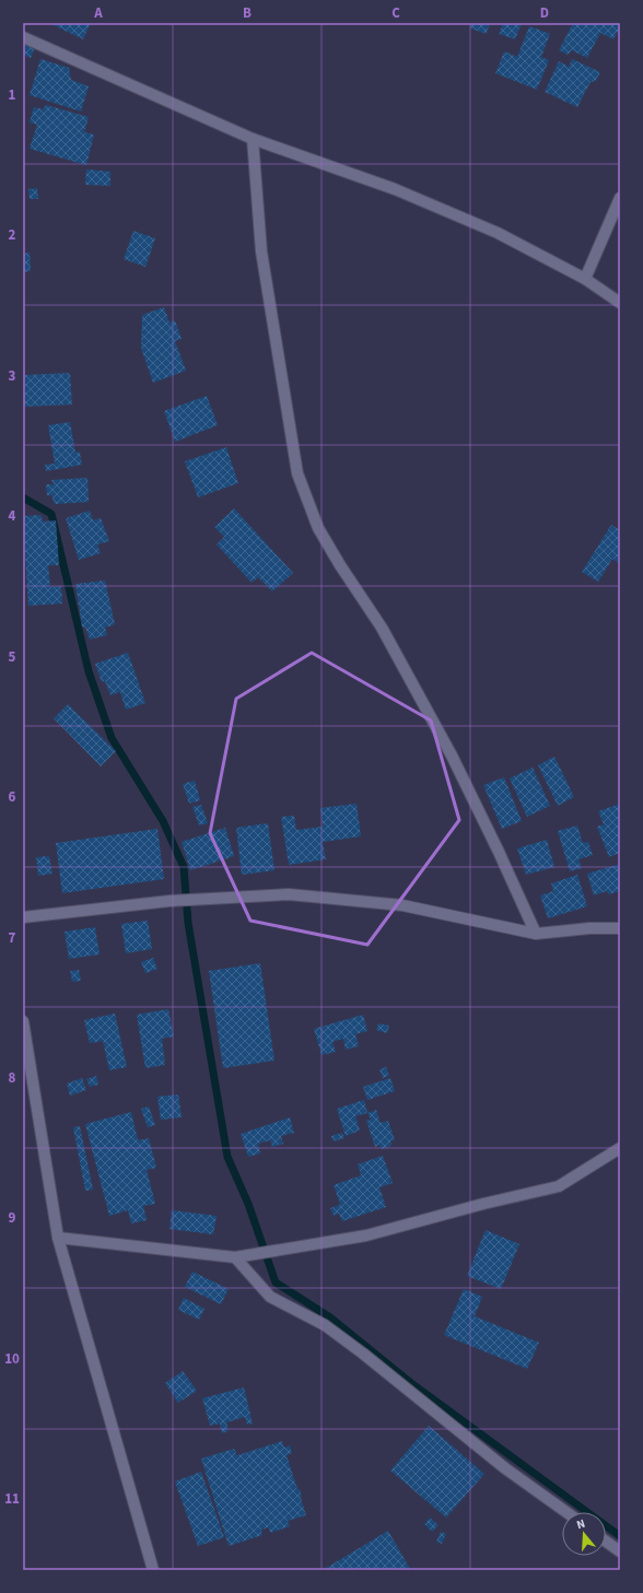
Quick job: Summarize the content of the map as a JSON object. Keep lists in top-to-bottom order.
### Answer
{
  "north": "top",
  "grid": {
    "columns": [
      "A",
      "B",
      "C",
      "D"
    ],
    "rows": [
      "1",
      "2",
      "3",
      "4",
      "5",
      "6",
      "7",
      "8",
      "9",
      "10",
      "11"
    ]
  }
}
